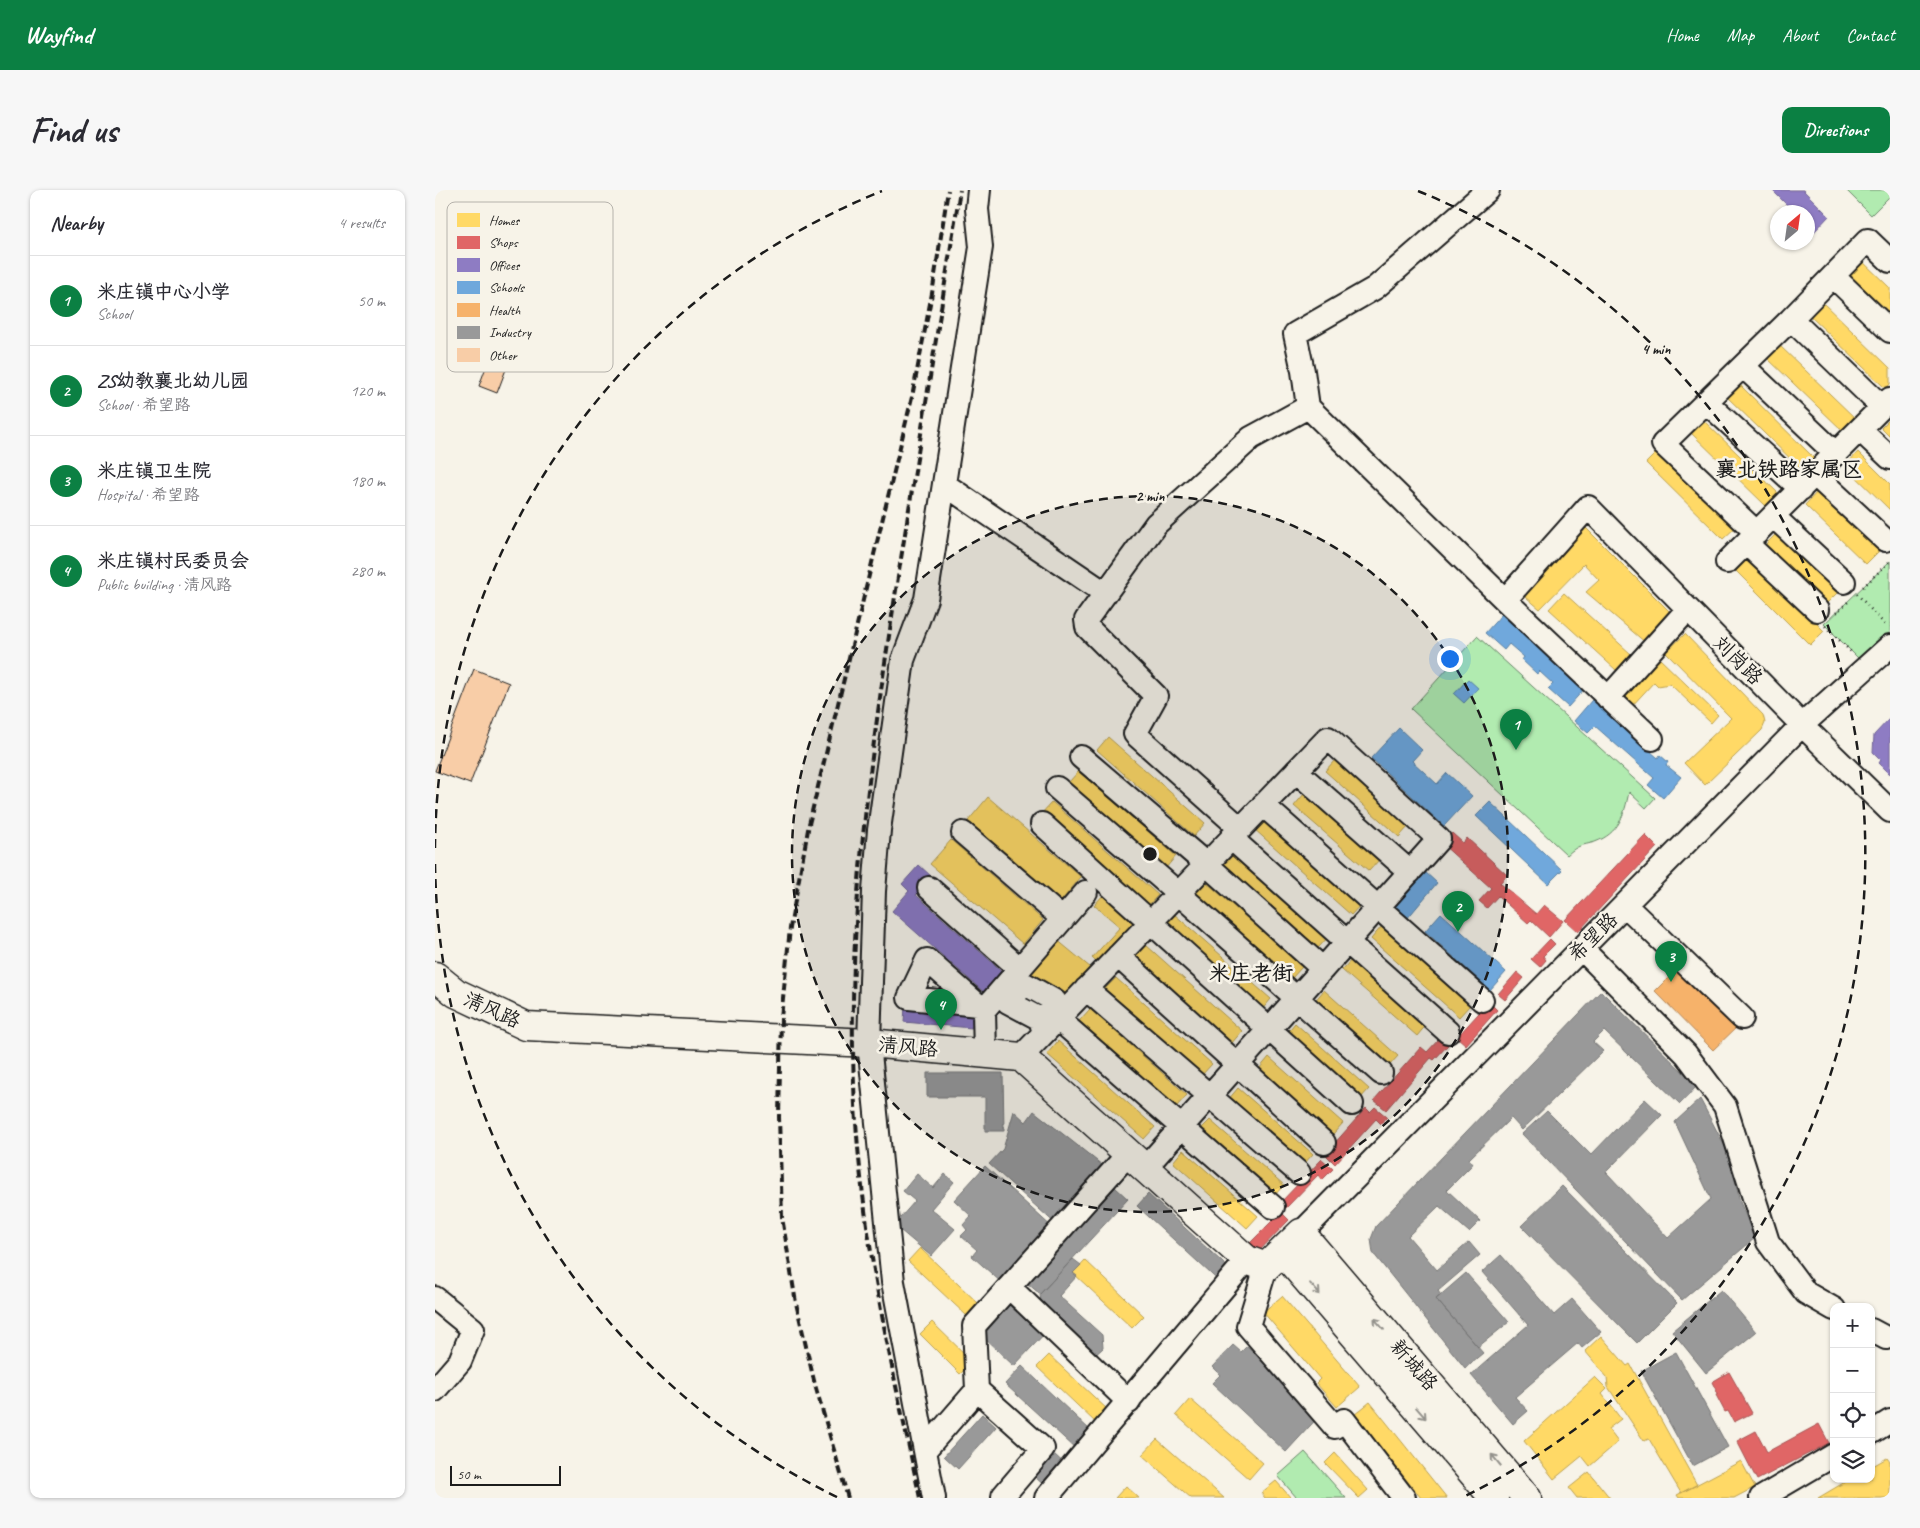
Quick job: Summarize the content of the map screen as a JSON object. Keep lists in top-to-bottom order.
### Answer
{
  "streets": {
    "main road": ["清风路", "新城路"],
    "street": ["刘岗路", "希望路"]
  },
  "crossings": [
    ["刘岗路", "希望路"],
    ["希望路", "新城路"]
  ],
  "districts": ["襄北铁路家属区", "米庄老街"],
  "legend": [
    "Homes",
    "Shops",
    "Offices",
    "Schools",
    "Health",
    "Industry",
    "Other"
  ],
  "scale_bar": "50 m",
  "north": "top right",
  "page": {
    "header": "Wayfind",
    "nav": [
      "Home",
      "Map",
      "About",
      "Contact"
    ],
    "buttons": "Directions",
    "title": "Find us",
    "heading": ["Nearby", "4 results"],
    "list": [
      {
        "mark": "1",
        "name": "米庄镇中心小学",
        "note": "School",
        "value": "50 m"
      },
      {
        "mark": "2",
        "name": "ZS幼教襄北幼儿园",
        "note": "School · 希望路",
        "value": "120 m"
      },
      {
        "mark": "3",
        "name": "米庄镇卫生院",
        "note": "Hospital · 希望路",
        "value": "180 m"
      },
      {
        "mark": "4",
        "name": "米庄镇村民委员会",
        "note": "Public building · 清风路",
        "value": "280 m"
      }
    ],
    "pins": [
      "1",
      "2",
      "3",
      "4"
    ],
    "map_buttons": ["+", "−"],
    "scale": "50 m"
  },
  "rings": ["4 min", "2 min"]
}
